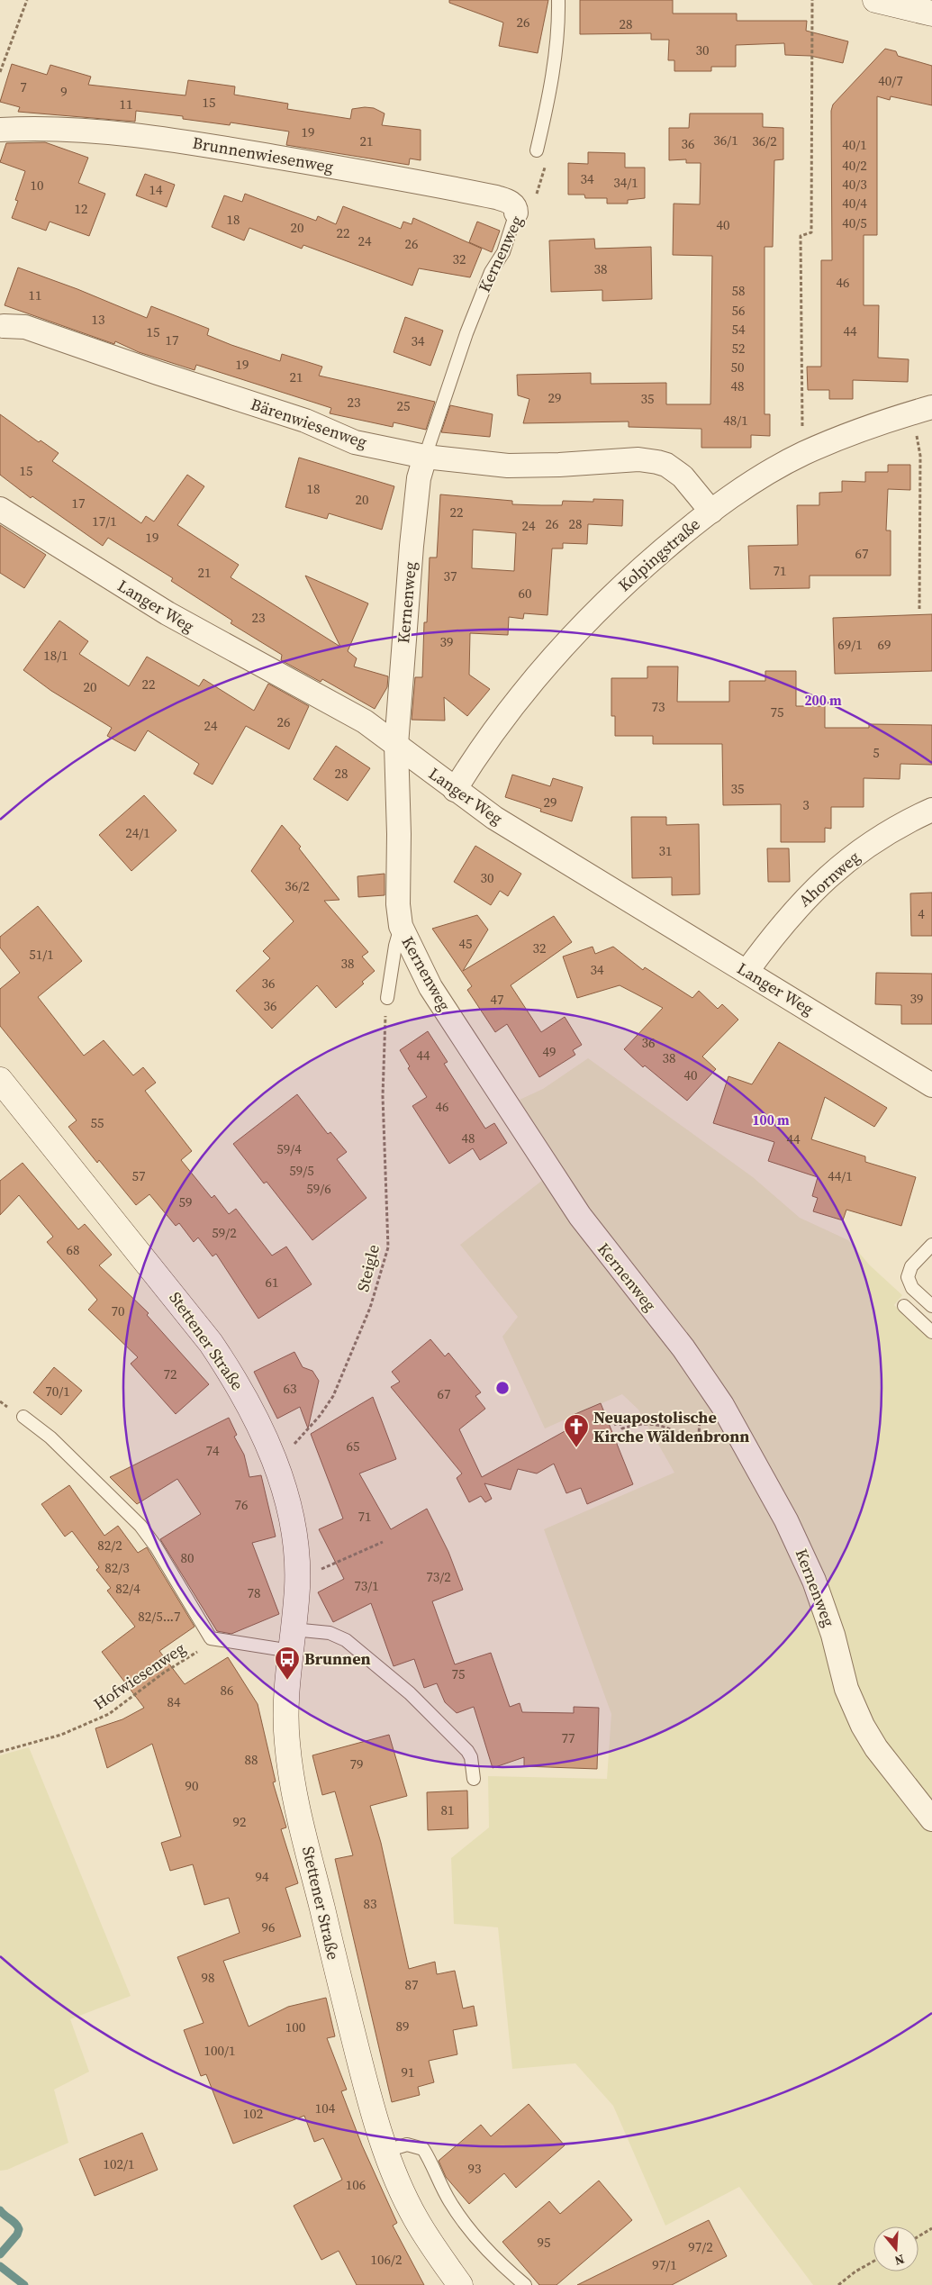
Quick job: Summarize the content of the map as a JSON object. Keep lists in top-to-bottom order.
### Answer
{
  "streets": {
    "street": [
      "Brunnenwiesenweg",
      "Kernenweg",
      "Bärenwiesenweg",
      "Kolpingstraße",
      "Langer Weg",
      "Ahornweg",
      "Stettener Straße"
    ],
    "path": ["Steigle", "Hofwiesenweg"]
  },
  "crossings": [
    ["Brunnenwiesenweg", "Kernenweg"],
    ["Kernenweg", "Bärenwiesenweg"],
    ["Kernenweg", "Langer Weg"],
    ["Bärenwiesenweg", "Kolpingstraße"],
    ["Kolpingstraße", "Langer Weg"],
    ["Langer Weg", "Ahornweg"],
    ["Steigle", "Stettener Straße"]
  ],
  "places": {
    "church": ["Neuapostolische Kirche Wäldenbronn"],
    "bus stop": ["Brunnen"]
  },
  "house_numbers": [
    "26",
    "28",
    "30",
    "40/7",
    "7",
    "9",
    "15",
    "11",
    "19",
    "36/1",
    "21",
    "36/2",
    "36",
    "40/1",
    "40/2",
    "34",
    "34/1",
    "40/3",
    "10",
    "14",
    "40/4",
    "12",
    "18",
    "40/5",
    "40",
    "20",
    "22",
    "24",
    "26",
    "32",
    "38",
    "46",
    "58",
    "11",
    "56",
    "13",
    "54",
    "44",
    "15",
    "17",
    "34",
    "52",
    "19",
    "50",
    "21",
    "48",
    "29",
    "35",
    "23",
    "25",
    "48/1",
    "15",
    "18",
    "20",
    "17",
    "22",
    "17/1",
    "26",
    "28",
    "24",
    "19",
    "67",
    "71",
    "21",
    "37",
    "60",
    "23",
    "39",
    "69/1",
    "69",
    "18/1",
    "22",
    "20",
    "73",
    "75",
    "26",
    "24",
    "5",
    "28",
    "35",
    "29",
    "3",
    "24/1",
    "31",
    "30",
    "36/2",
    "4",
    "45",
    "32",
    "51/1",
    "38",
    "34",
    "36",
    "39",
    "47",
    "36",
    "36",
    "49",
    "44",
    "38",
    "40",
    "46",
    "55",
    "48",
    "44",
    "59/4",
    "59/5",
    "57",
    "44/1",
    "59/6",
    "59",
    "59/2",
    "68",
    "61",
    "70",
    "72",
    "63",
    "70/1",
    "67",
    "65",
    "74",
    "76",
    "71",
    "82/2",
    "80",
    "82/3",
    "73/2",
    "73/1",
    "82/4",
    "78",
    "82/5...7",
    "75",
    "86",
    "84",
    "77",
    "88",
    "79",
    "90",
    "81",
    "92",
    "94",
    "83",
    "96",
    "98",
    "87",
    "89",
    "100",
    "100/1",
    "91",
    "104",
    "102",
    "102/1",
    "93",
    "106",
    "95",
    "97/2",
    "106/2",
    "97/1"
  ],
  "north": "bottom",
  "rings": ["200 m", "100 m"]
}
